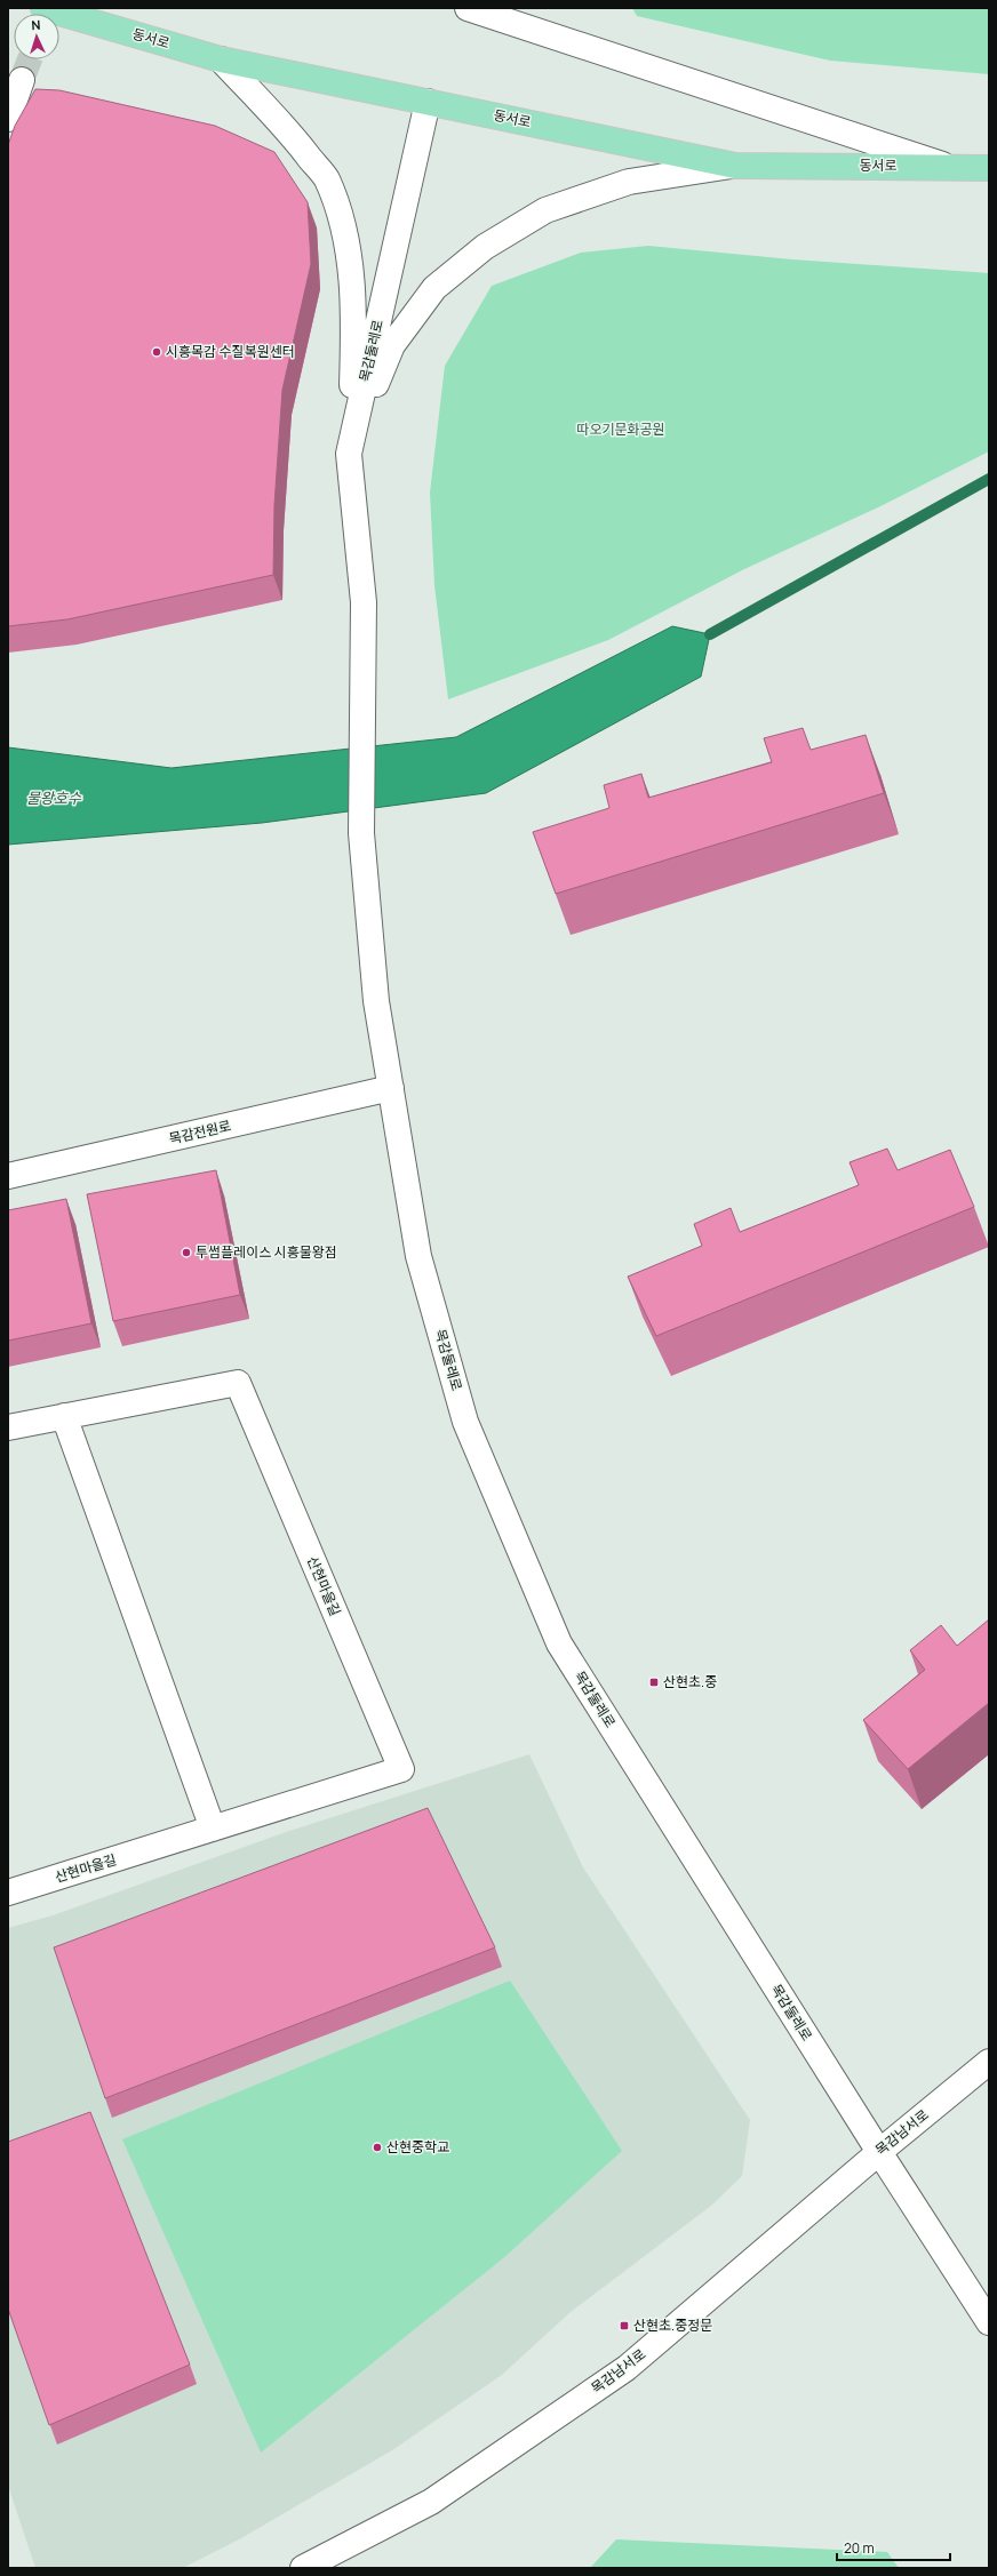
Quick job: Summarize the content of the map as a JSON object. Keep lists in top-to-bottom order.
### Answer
{
  "streets": {
    "main road": ["동서로"],
    "street": [
      "목감둘레로",
      "목감전원로",
      "산현마을길",
      "목감남서로"
    ]
  },
  "crossings": [
    ["동서로", "목감둘레로"],
    ["목감둘레로", "목감전원로"],
    ["목감둘레로", "목감남서로"]
  ],
  "water": ["물왕호수"],
  "parks": ["따오기문화공원"],
  "places": {
    "other": ["시흥목감 수질복원센터", "투썸플레이스 시흥물왕점", "산현중학교"],
    "transit": ["산현초.중", "산현초.중정문"]
  },
  "scale_bar": "20 m",
  "north": "top"
}
